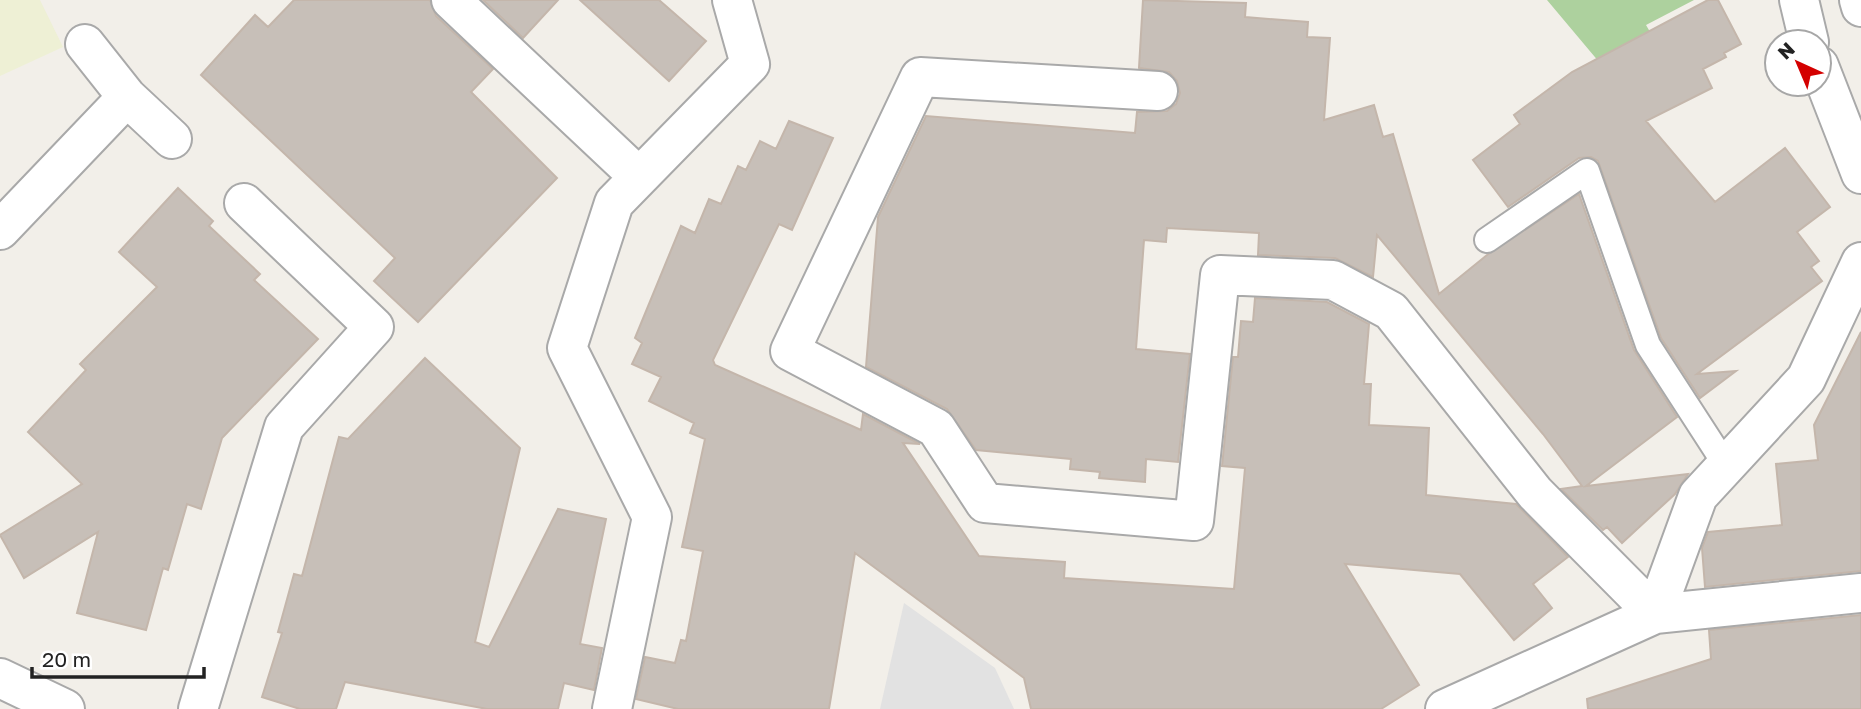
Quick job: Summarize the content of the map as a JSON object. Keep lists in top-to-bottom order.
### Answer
{
  "scale_bar": "20 m",
  "north": "top left"
}
